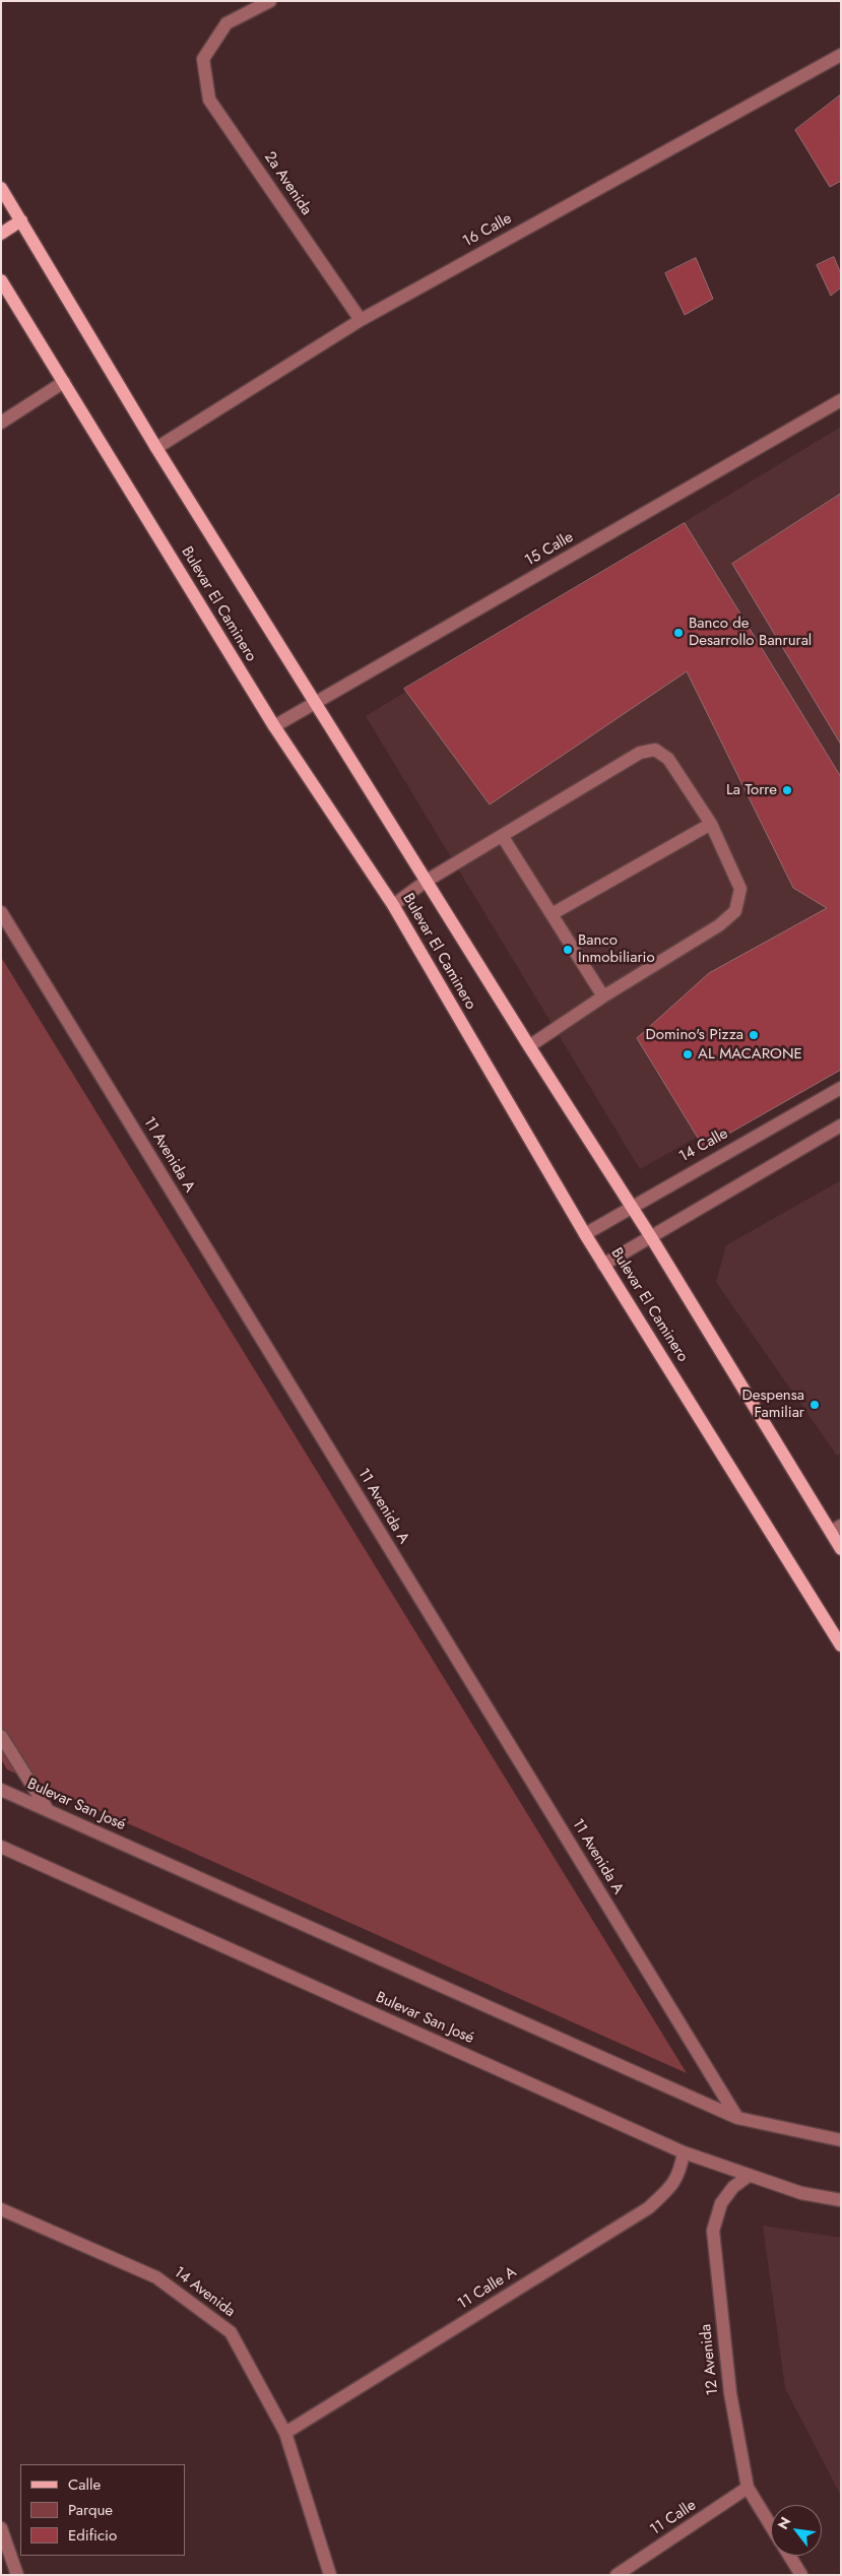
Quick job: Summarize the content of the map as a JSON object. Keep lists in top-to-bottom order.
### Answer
{
  "streets": {
    "main road": ["Bulevar El Caminero"],
    "street": [
      "2a Avenida",
      "16 Calle",
      "15 Calle",
      "14 Calle",
      "11 Avenida A",
      "Bulevar San José",
      "11 Calle A",
      "14 Avenida",
      "12 Avenida",
      "11 Calle"
    ]
  },
  "crossings": [
    ["2a Avenida", "16 Calle"],
    ["16 Calle", "Bulevar El Caminero"],
    ["15 Calle", "Bulevar El Caminero"],
    ["Bulevar El Caminero", "14 Calle"],
    ["11 Avenida A", "Bulevar San José"],
    ["Bulevar San José", "11 Calle A"],
    ["Bulevar San José", "12 Avenida"],
    ["11 Calle A", "14 Avenida"],
    ["12 Avenida", "11 Calle"]
  ],
  "places": [
    "Banco de Desarrollo Banrural",
    "La Torre",
    "Banco Inmobiliario",
    "Domino's Pizza",
    "AL MACARONE",
    "Despensa Familiar"
  ],
  "legend": ["Calle", "Parque", "Edificio"],
  "north": "top left"
}
